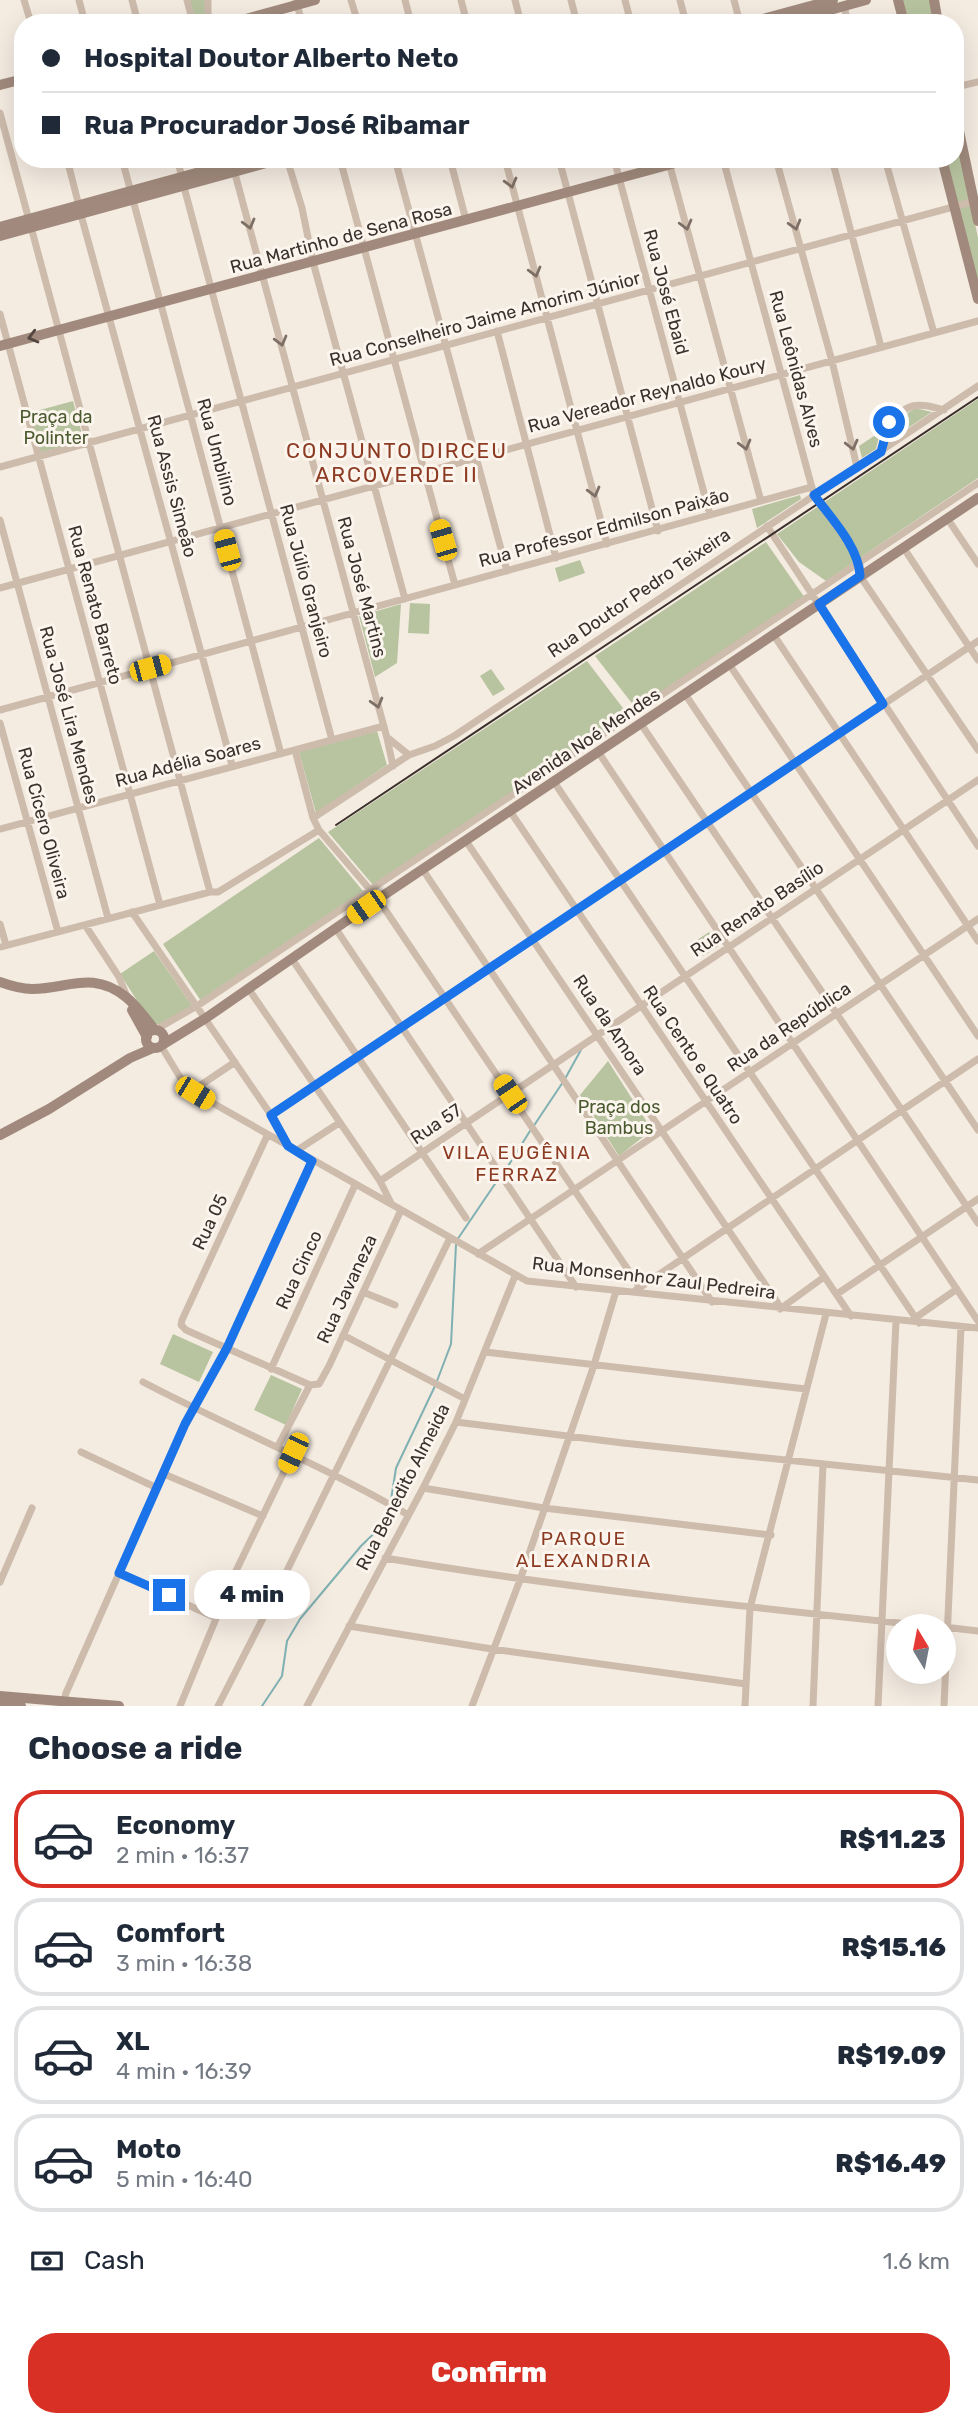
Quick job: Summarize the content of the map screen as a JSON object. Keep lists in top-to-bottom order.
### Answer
{
  "streets": {
    "street": [
      "Rua Martinho de Sena Rosa",
      "Rua José Ebaid",
      "Rua Conselheiro Jaime Amorim Júnior",
      "Rua Leônidas Alves",
      "Rua Vereador Reynaldo Koury",
      "Rua Umbilino",
      "Rua Assis Simeão",
      "Rua Professor Edmilson Paixão",
      "Rua Júlio Granjeiro",
      "Rua José Martins",
      "Rua Doutor Pedro Teixeira",
      "Rua Renato Barreto",
      "Rua José Lira Mendes",
      "Avenida Noé Mendes",
      "Rua Adélia Soares",
      "Rua Cícero Oliveira",
      "Rua Renato Basílio",
      "Rua da Amora",
      "Rua da República",
      "Rua Cento e Quatro",
      "Rua 57",
      "Rua 05",
      "Rua Cinco",
      "Rua Monsenhor Zaul Pedreira",
      "Rua Javaneza",
      "Rua Benedito Almeida"
    ]
  },
  "crossings": [
    ["Rua Martinho de Sena Rosa", "Rua José Ebaid"],
    ["Rua Martinho de Sena Rosa", "Rua Umbilino"],
    ["Rua Martinho de Sena Rosa", "Rua Assis Simeão"],
    ["Rua Martinho de Sena Rosa", "Rua Júlio Granjeiro"],
    ["Rua Martinho de Sena Rosa", "Rua José Martins"],
    ["Rua Martinho de Sena Rosa", "Rua Renato Barreto"],
    ["Rua José Ebaid", "Rua Conselheiro Jaime Amorim Júnior"],
    ["Rua José Ebaid", "Rua Vereador Reynaldo Koury"],
    ["Rua José Ebaid", "Rua Professor Edmilson Paixão"],
    ["Rua Conselheiro Jaime Amorim Júnior", "Rua Leônidas Alves"],
    ["Rua Conselheiro Jaime Amorim Júnior", "Rua Umbilino"],
    ["Rua Conselheiro Jaime Amorim Júnior", "Rua Assis Simeão"],
    ["Rua Conselheiro Jaime Amorim Júnior", "Rua Júlio Granjeiro"],
    ["Rua Conselheiro Jaime Amorim Júnior", "Rua José Martins"],
    ["Rua Conselheiro Jaime Amorim Júnior", "Rua Renato Barreto"],
    ["Rua Leônidas Alves", "Rua Vereador Reynaldo Koury"],
    ["Rua Leônidas Alves", "Rua Professor Edmilson Paixão"],
    ["Rua Leônidas Alves", "Rua Doutor Pedro Teixeira"],
    ["Rua Vereador Reynaldo Koury", "Rua Umbilino"],
    ["Rua Vereador Reynaldo Koury", "Rua Assis Simeão"],
    ["Rua Vereador Reynaldo Koury", "Rua Júlio Granjeiro"],
    ["Rua Vereador Reynaldo Koury", "Rua José Martins"],
    ["Rua Vereador Reynaldo Koury", "Rua Renato Barreto"],
    ["Rua Vereador Reynaldo Koury", "Rua José Lira Mendes"],
    ["Rua Umbilino", "Rua Professor Edmilson Paixão"],
    ["Rua Umbilino", "Rua Adélia Soares"],
    ["Rua Assis Simeão", "Rua Professor Edmilson Paixão"],
    ["Rua Assis Simeão", "Rua Adélia Soares"],
    ["Rua Professor Edmilson Paixão", "Rua Júlio Granjeiro"],
    ["Rua Professor Edmilson Paixão", "Rua José Martins"],
    ["Rua Professor Edmilson Paixão", "Rua Doutor Pedro Teixeira"],
    ["Rua Professor Edmilson Paixão", "Rua Renato Barreto"],
    ["Rua Professor Edmilson Paixão", "Rua José Lira Mendes"],
    ["Rua Júlio Granjeiro", "Rua Adélia Soares"],
    ["Rua José Martins", "Rua Doutor Pedro Teixeira"],
    ["Rua José Martins", "Rua Adélia Soares"],
    ["Rua Renato Barreto", "Rua Adélia Soares"],
    ["Rua José Lira Mendes", "Rua Adélia Soares"],
    ["Avenida Noé Mendes", "Rua da Amora"],
    ["Avenida Noé Mendes", "Rua Cento e Quatro"],
    ["Avenida Noé Mendes", "Rua Monsenhor Zaul Pedreira"],
    ["Rua Adélia Soares", "Rua Cícero Oliveira"],
    ["Rua Renato Basílio", "Rua da Amora"],
    ["Rua Renato Basílio", "Rua Cento e Quatro"],
    ["Rua Renato Basílio", "Rua 57"],
    ["Rua da Amora", "Rua da República"],
    ["Rua da Amora", "Rua Monsenhor Zaul Pedreira"],
    ["Rua da República", "Rua Cento e Quatro"],
    ["Rua da República", "Rua Monsenhor Zaul Pedreira"],
    ["Rua Cento e Quatro", "Rua Monsenhor Zaul Pedreira"],
    ["Rua 05", "Rua Monsenhor Zaul Pedreira"],
    ["Rua Cinco", "Rua Monsenhor Zaul Pedreira"],
    ["Rua Monsenhor Zaul Pedreira", "Rua Javaneza"],
    ["Rua Monsenhor Zaul Pedreira", "Rua Benedito Almeida"]
  ],
  "districts": ["CONJUNTO DIRCEU ARCOVERDE II", "VILA EUGÊNIA FERRAZ", "PARQUE ALEXANDRIA"],
  "parks": ["Praça da Polinter", "Praça dos Bambus"],
  "north": "top",
  "page": {
    "banner": ["Hospital Doutor Alberto Neto", "Rua Procurador José Ribamar"],
    "bubble": "4 min",
    "heading": "Choose a ride",
    "list": [
      {
        "name": "Economy",
        "note": "2 min · 16:37",
        "value": "R$11.23"
      },
      {
        "name": "Comfort",
        "note": "3 min · 16:38",
        "value": "R$15.16"
      },
      {
        "name": "XL",
        "note": "4 min · 16:39",
        "value": "R$19.09"
      },
      {
        "name": "Moto",
        "note": "5 min · 16:40",
        "value": "R$16.49"
      }
    ],
    "pay": ["Cash", "1.6 km"],
    "buttons": "Confirm"
  }
}
